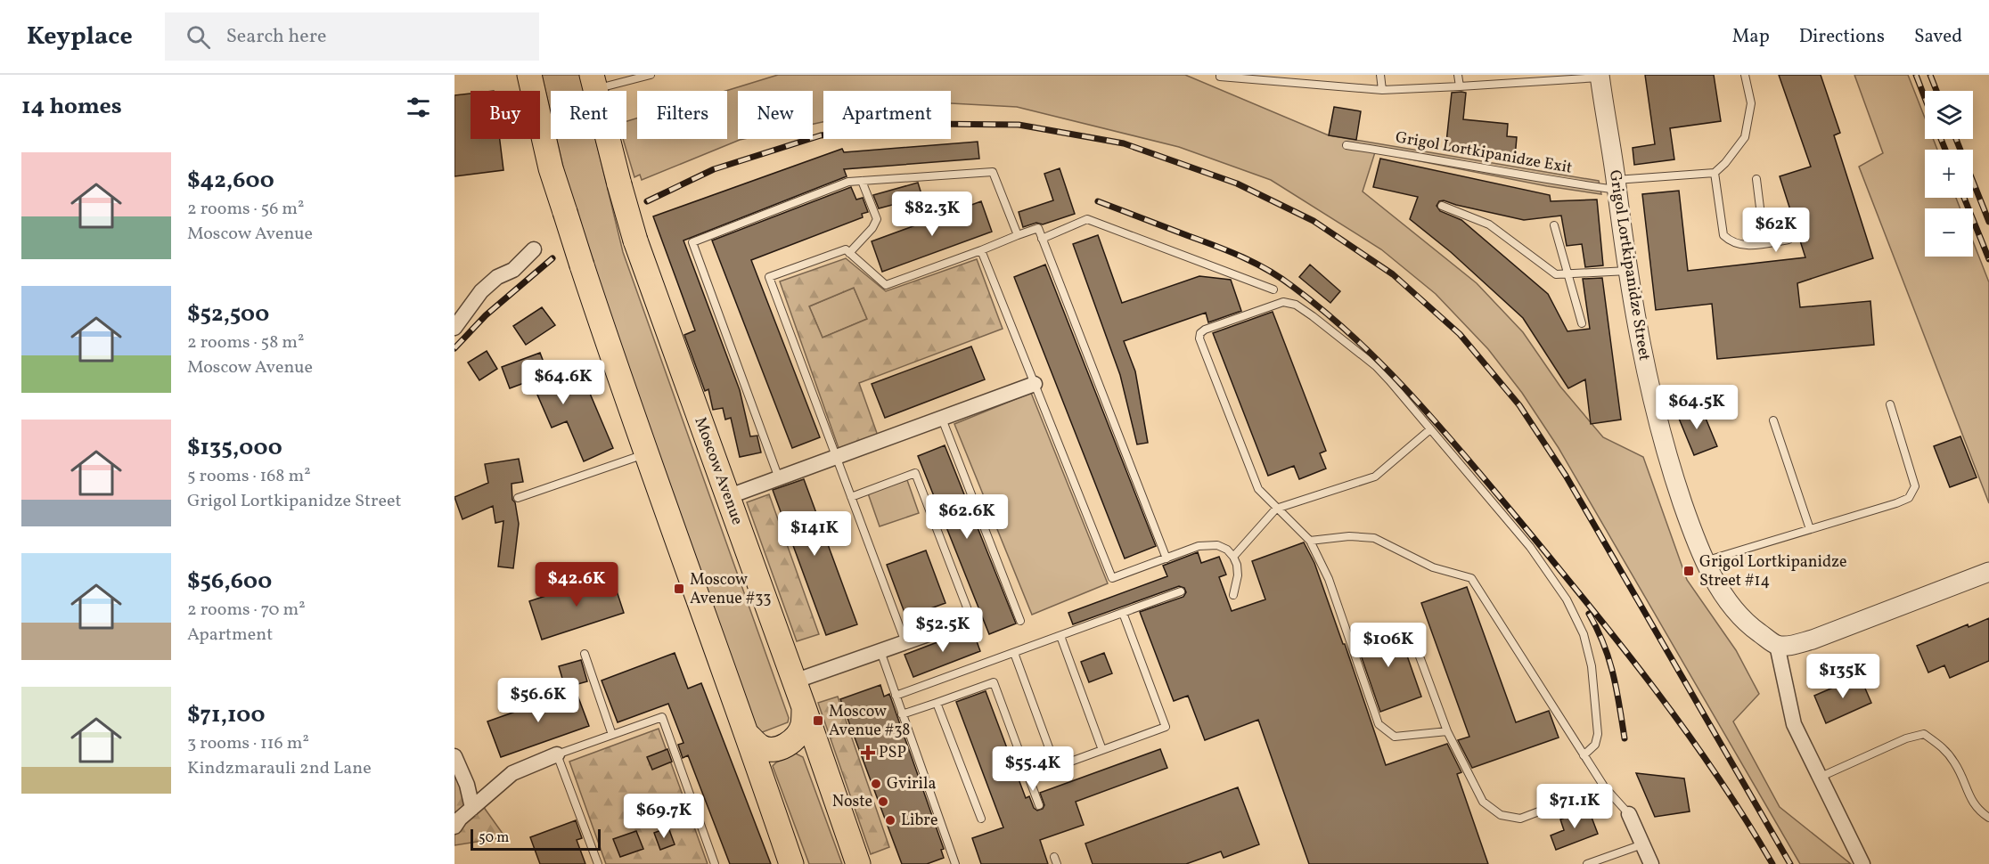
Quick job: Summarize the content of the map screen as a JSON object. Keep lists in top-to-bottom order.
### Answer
{
  "streets": {
    "main road": ["Moscow Avenue"],
    "street": ["Grigol Lortkipanidze Street"],
    "lane": ["Grigol Lortkipanidze Exit"]
  },
  "crossings": [
    ["Grigol Lortkipanidze Exit", "Grigol Lortkipanidze Street"]
  ],
  "places": {
    "transit": ["Grigol Lortkipanidze Street #14", "Moscow Avenue #33", "Moscow Avenue #38"],
    "health": ["PSP"],
    "other": ["Gvirila", "Noste", "Libre"]
  },
  "scale_bar": "50 m",
  "page": {
    "header": "Keyplace",
    "search": "Search here",
    "nav": ["Map", "Directions", "Saved"],
    "heading": "14 homes",
    "map_buttons": ["+", "−"],
    "chip": [
      "Buy",
      "Rent",
      "Filters",
      "New",
      "Apartment"
    ],
    "list": [
      {
        "name": "$42,600",
        "note": "2 rooms · 56 m² · Moscow Avenue"
      },
      {
        "name": "$52,500",
        "note": "2 rooms · 58 m² · Moscow Avenue"
      },
      {
        "name": "$135,000",
        "note": "5 rooms · 168 m² · Grigol Lortkipanidze Street"
      },
      {
        "name": "$56,600",
        "note": "2 rooms · 70 m² · Apartment"
      },
      {
        "name": "$71,100",
        "note": "3 rooms · 116 m² · Kindzmarauli 2nd Lane"
      }
    ],
    "price": [
      "$82.3K",
      "$62K",
      "$64.6K",
      "$64.5K",
      "$62.6K",
      "$141K",
      "$42.6K",
      "$52.5K",
      "$106K",
      "$135K",
      "$56.6K",
      "$55.4K",
      "$71.1K",
      "$69.7K"
    ],
    "scale": "50 m"
  }
}
